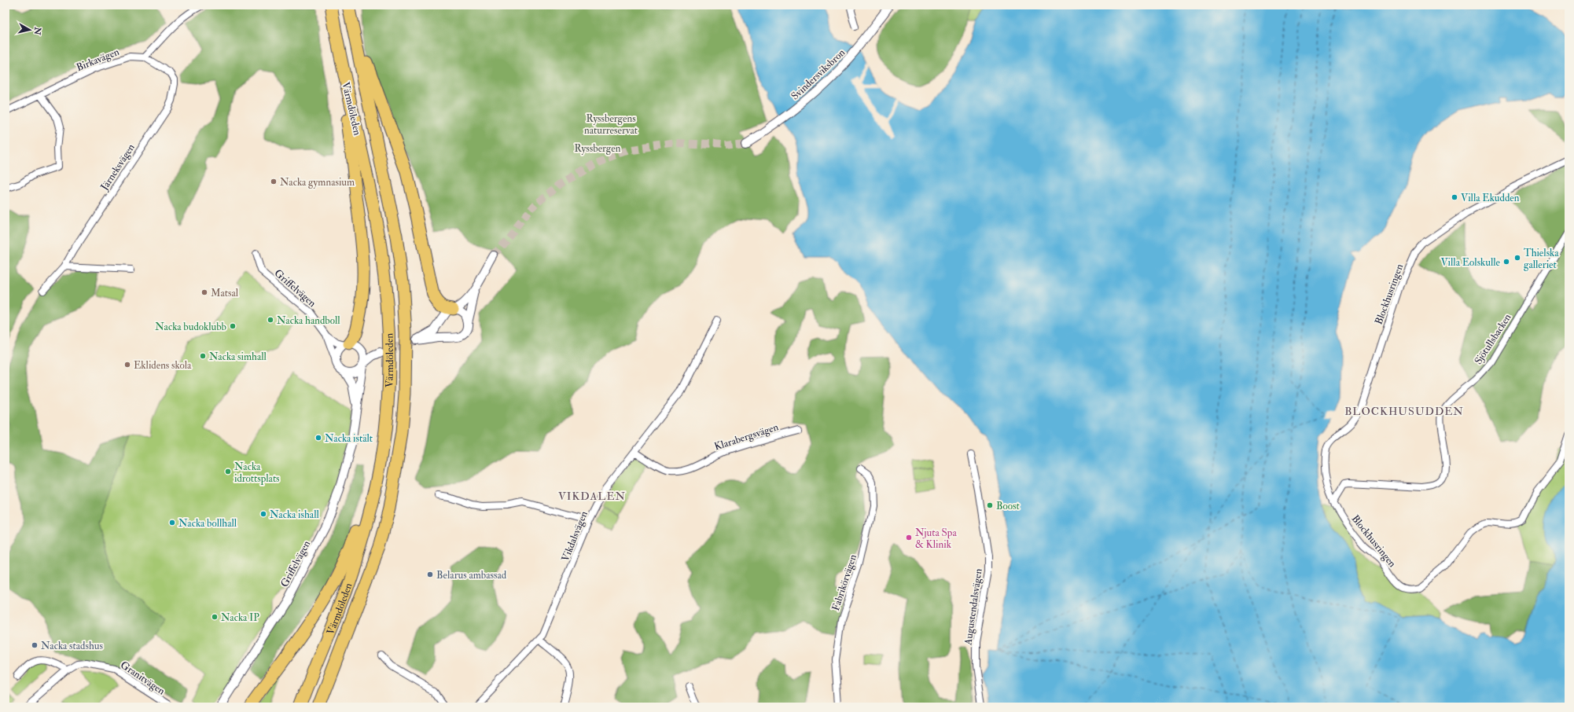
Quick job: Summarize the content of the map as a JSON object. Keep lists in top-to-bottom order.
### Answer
{
  "streets": {
    "highway": ["Värmdöleden"],
    "street": [
      "Birkavägen",
      "Svindersviksbron",
      "Järneksvägen",
      "Griffelvägen",
      "Blockhusringen",
      "Sjötullsbacken",
      "Klarabergsvägen",
      "Vikdalsvägen",
      "Fabrikörvägen",
      "Augustendalsvägen",
      "Granitvägen"
    ]
  },
  "crossings": [
    ["Birkavägen", "Järneksvägen"],
    ["Blockhusringen", "Sjötullsbacken"],
    ["Klarabergsvägen", "Vikdalsvägen"]
  ],
  "districts": ["BLOCKHUSUDDEN", "VIKDALEN"],
  "parks": ["Ryssbergens naturreservat", "Ryssbergen"],
  "places": [
    "Nacka gymnasium",
    "Villa Ekudden",
    "Thielska galleriet",
    "Villa Eolskulle",
    "Matsal",
    "Nacka handboll",
    "Nacka budoklubb",
    "Nacka simhall",
    "Eklidens skola",
    "Nacka istält",
    "Nacka idrottsplats",
    "Boost",
    "Nacka ishall",
    "Nacka bollhall",
    "Njuta Spa & Klinik",
    "Belarus ambassad",
    "Nacka IP",
    "Nacka stadshus"
  ],
  "north": "right"
}
